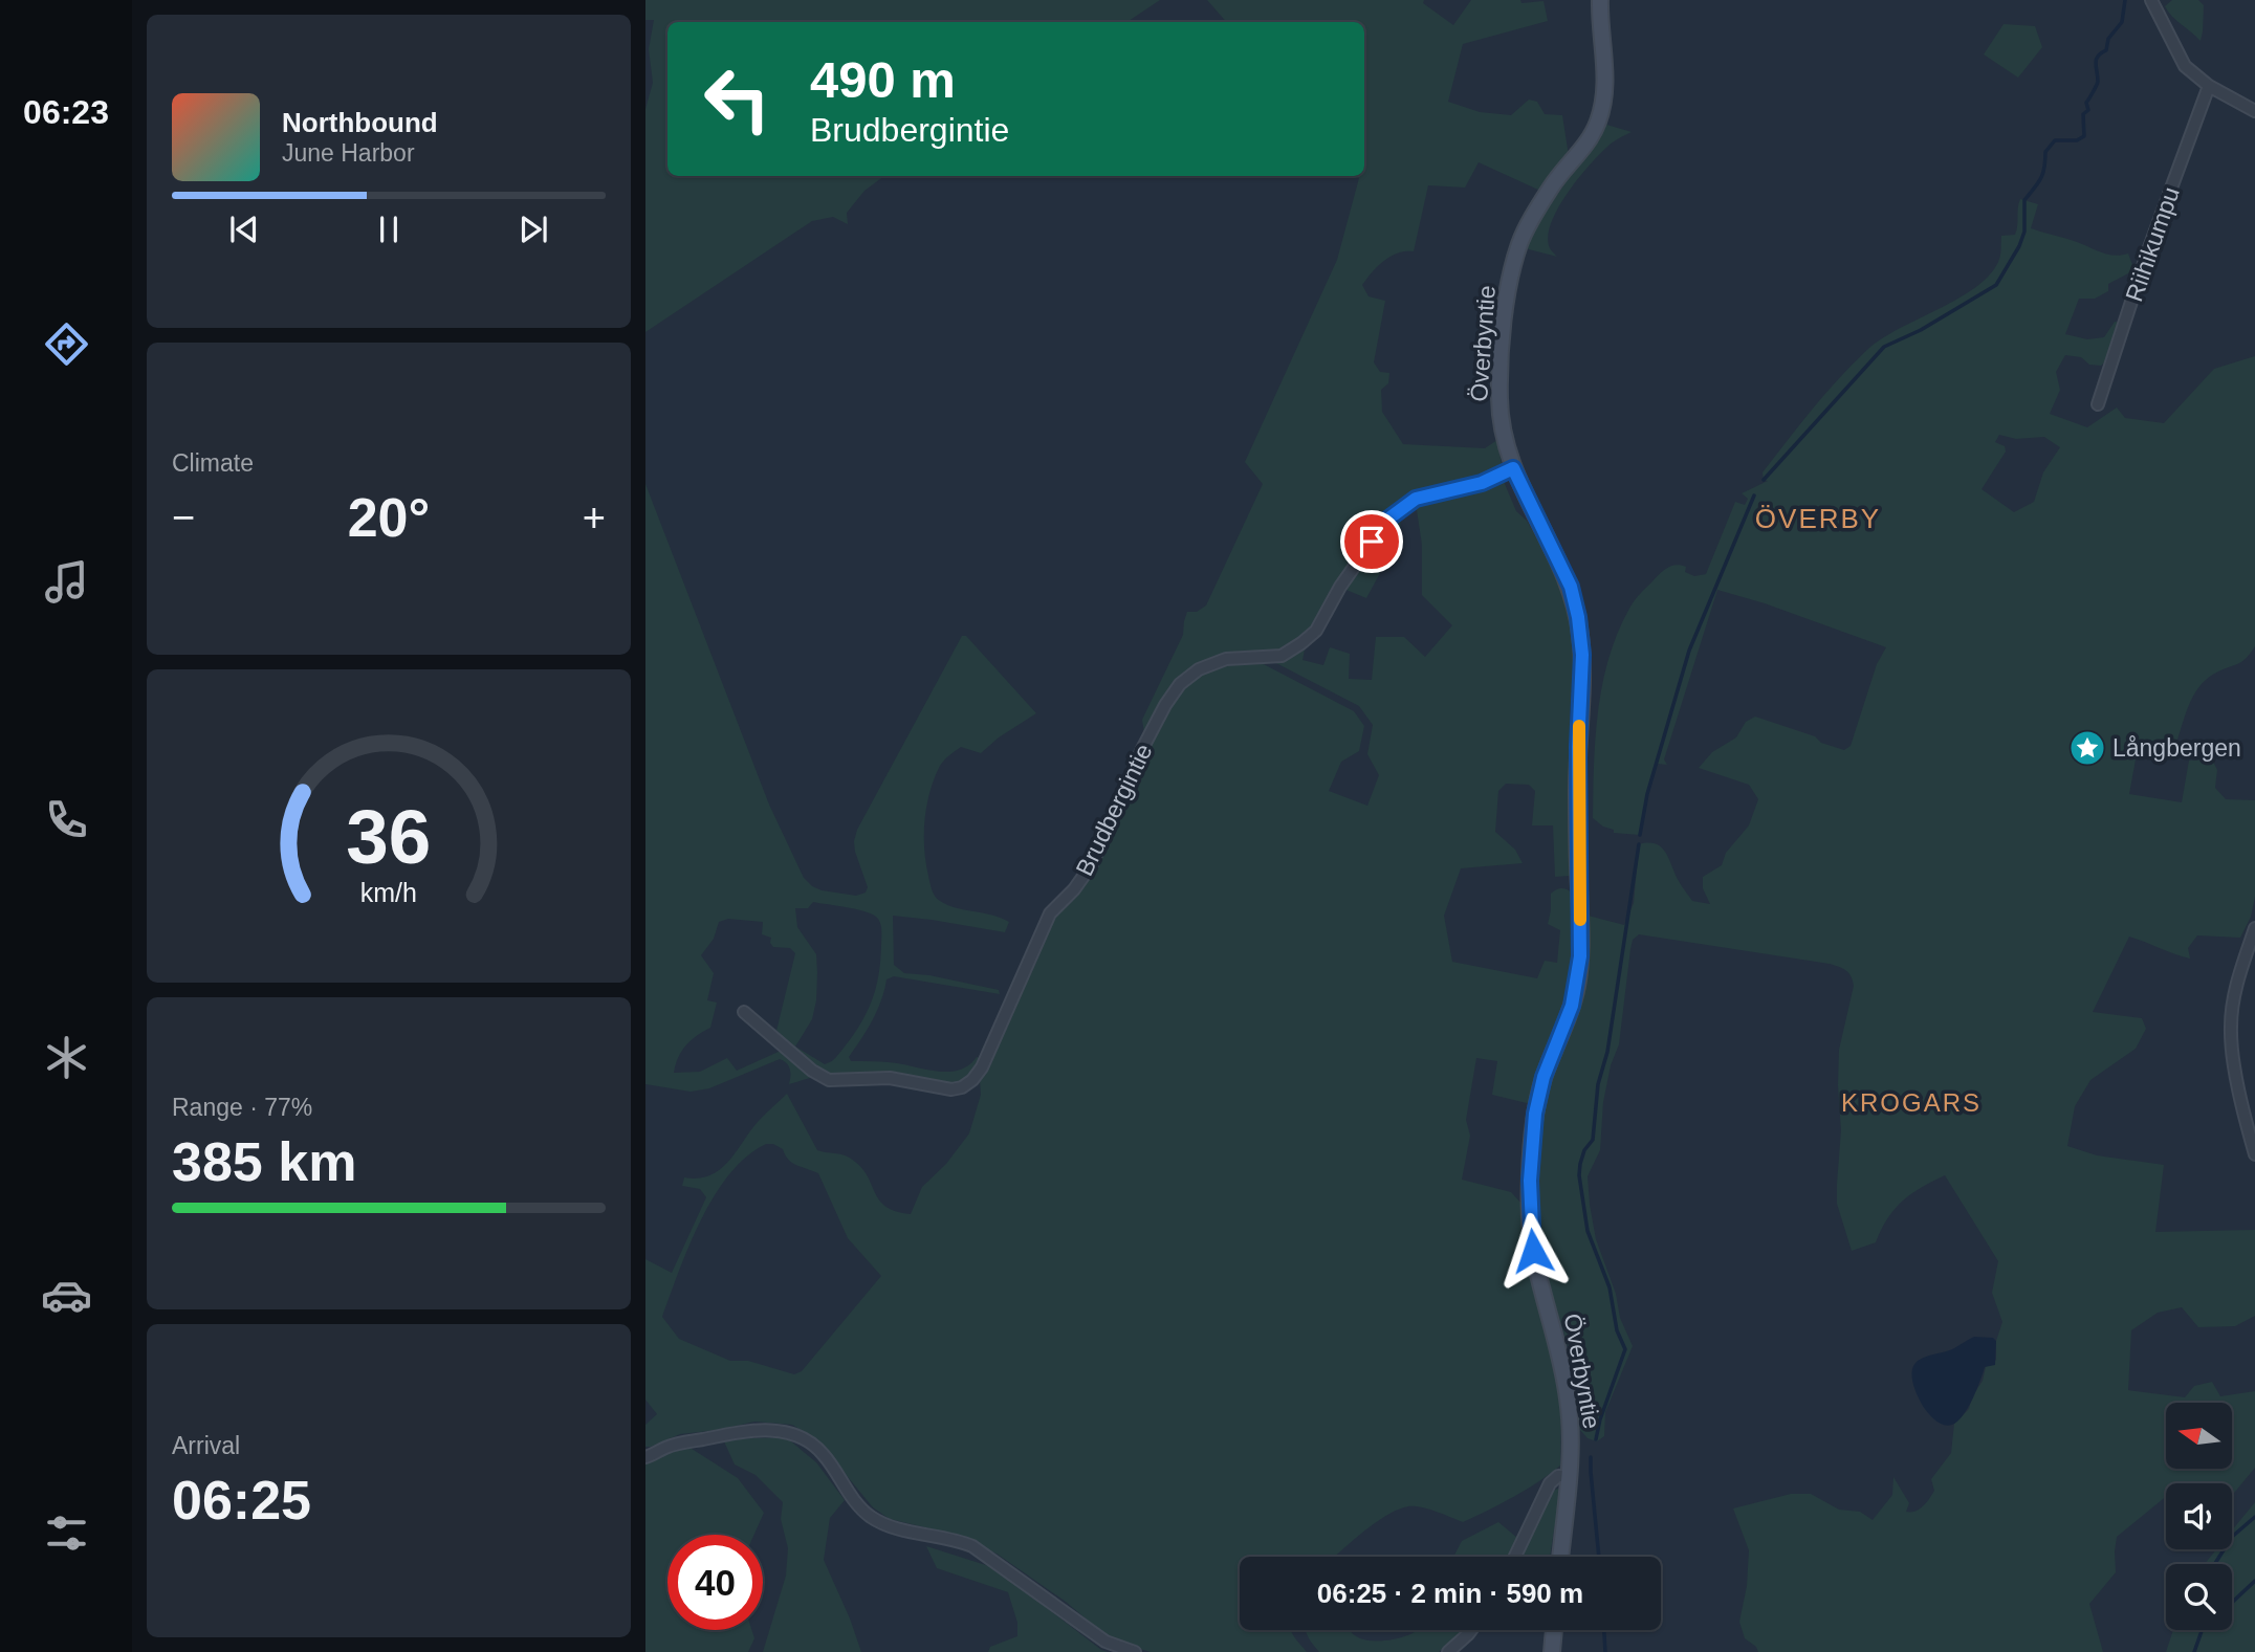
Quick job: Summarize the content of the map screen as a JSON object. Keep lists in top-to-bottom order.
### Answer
{
  "streets": {
    "street": ["Riihikumpu", "Överbyntie", "Brudbergintie"]
  },
  "crossings": [
    ["Överbyntie", "Brudbergintie"]
  ],
  "districts": ["ÖVERBY", "KROGARS"],
  "places": {
    "place": ["Långbergen"]
  },
  "north": "left",
  "page": {
    "tabs": "06:23",
    "turn": ["490 m", "Brudbergintie"],
    "song": ["Northbound", "June Harbor"],
    "tile": [
      "Climate",
      ["Range · 77%", "385 km"],
      ["Arrival", "06:25"]
    ],
    "heat": ["−", "20°", "+"],
    "limit": "40",
    "trip": "06:25 · 2 min · 590 m",
    "gauge": ["36", "km/h"]
  }
}
